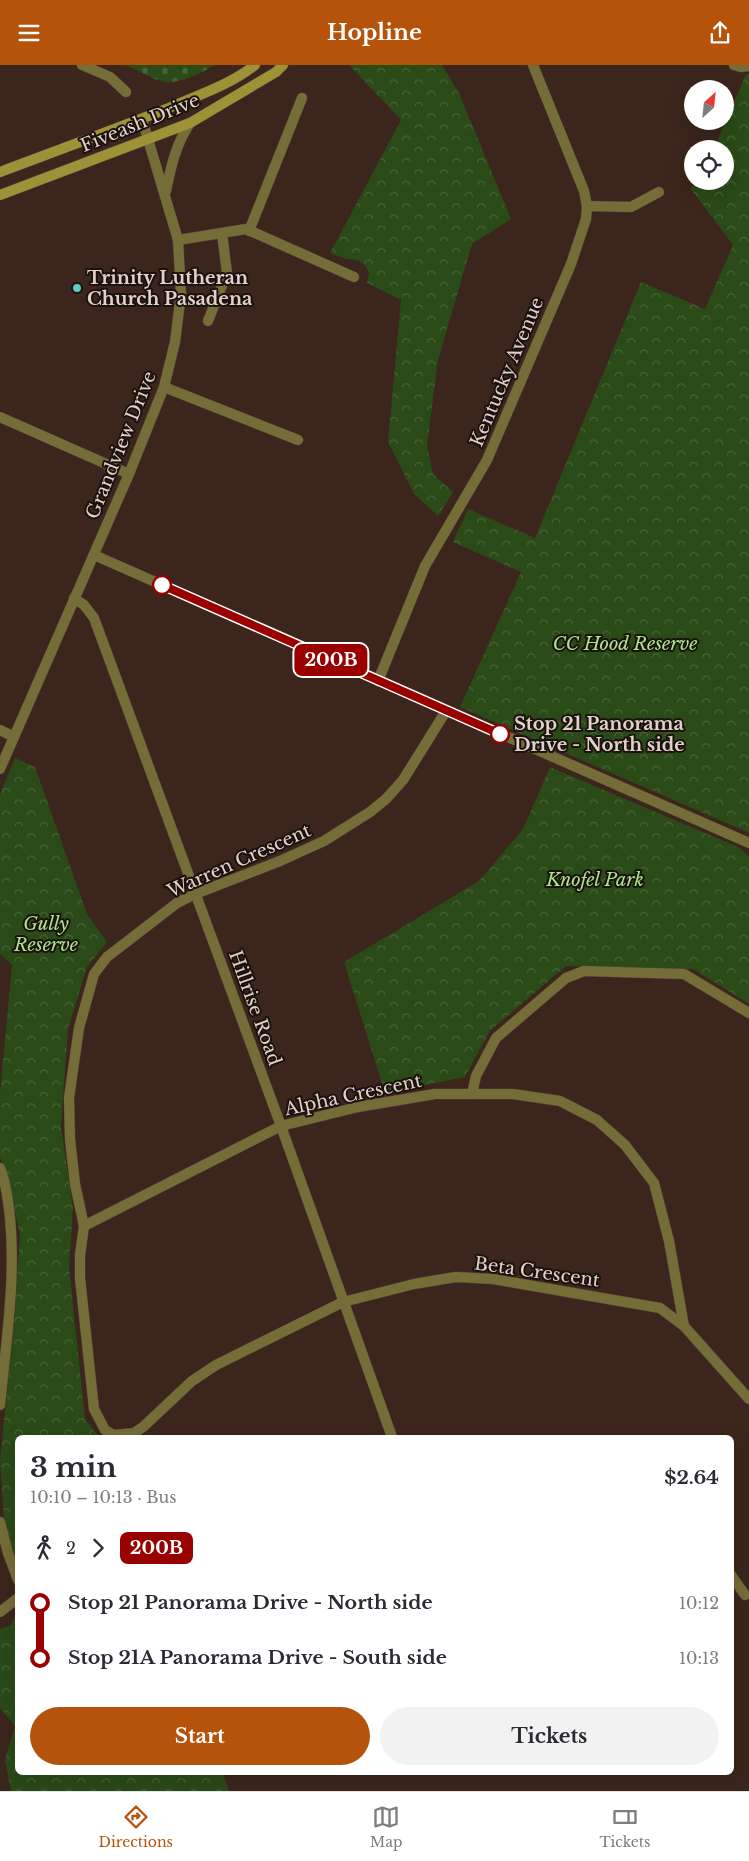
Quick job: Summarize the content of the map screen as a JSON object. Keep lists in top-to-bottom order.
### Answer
{
  "streets": {
    "main road": ["Fiveash Drive"],
    "street": [
      "Kentucky Avenue",
      "Grandview Drive",
      "Warren Crescent",
      "Hillrise Road",
      "Alpha Crescent",
      "Beta Crescent"
    ]
  },
  "crossings": [
    ["Fiveash Drive", "Grandview Drive"],
    ["Grandview Drive", "Hillrise Road"],
    ["Warren Crescent", "Hillrise Road"],
    ["Warren Crescent", "Alpha Crescent"],
    ["Warren Crescent", "Beta Crescent"],
    ["Hillrise Road", "Alpha Crescent"],
    ["Hillrise Road", "Beta Crescent"],
    ["Alpha Crescent", "Beta Crescent"]
  ],
  "parks": ["CC Hood Reserve", "Knofel Park", "Gully Reserve"],
  "places": ["Trinity Lutheran Church Pasadena", "Stop 21 Panorama Drive - North side"],
  "lines": ["bus line 200B"],
  "north": "top right",
  "page": {
    "header": "Hopline",
    "on_map": "200B",
    "heading": ["3 min", "10:10 – 10:13 · Bus", "$2.64"],
    "legs": ["2", "200B"],
    "list": [
      {
        "name": "Stop 21 Panorama Drive - North side",
        "value": "10:12"
      },
      {
        "name": "Stop 21A Panorama Drive - South side",
        "value": "10:13"
      }
    ],
    "buttons": ["Start", "Tickets"],
    "tabs": ["Directions", "Map", "Tickets"]
  }
}
